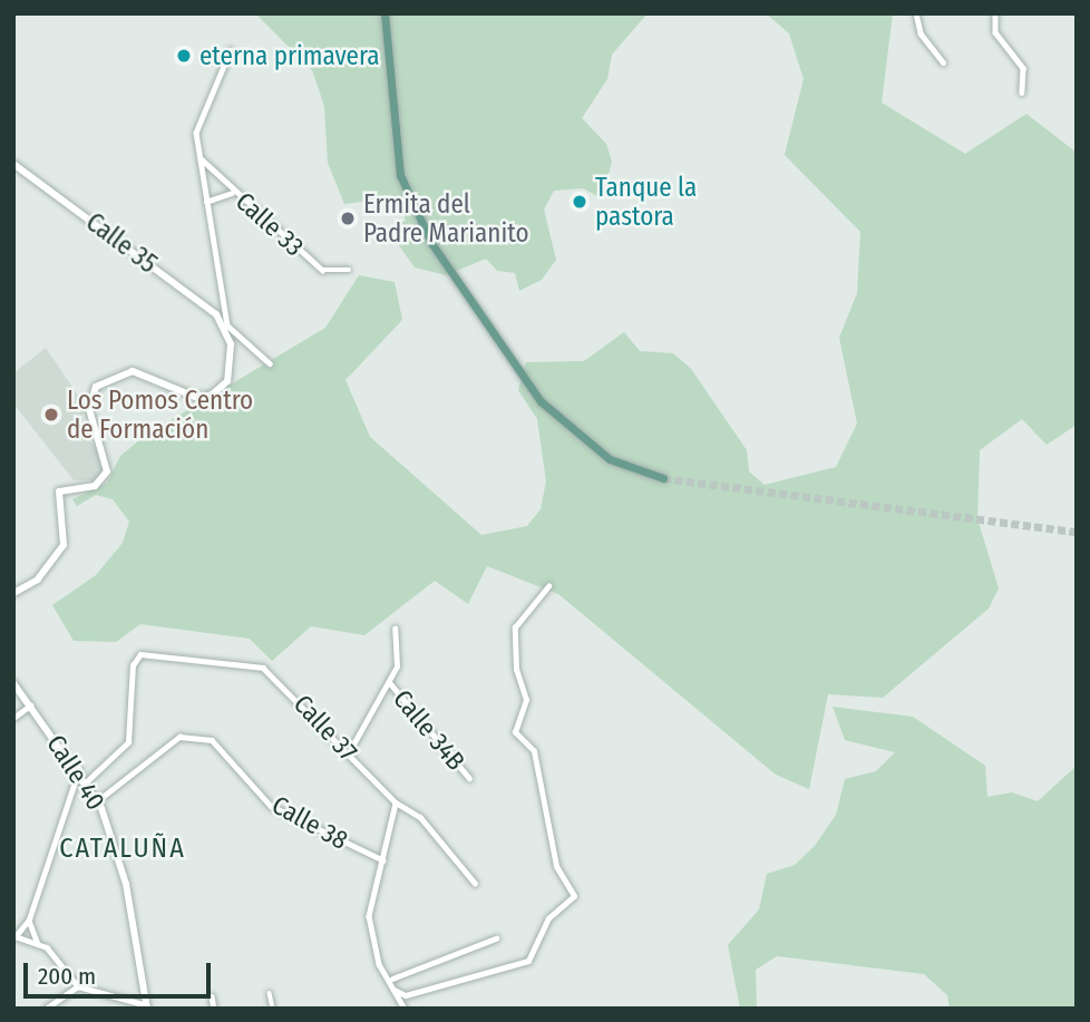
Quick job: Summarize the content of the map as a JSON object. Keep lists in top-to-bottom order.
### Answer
{
  "streets": {
    "street": [
      "Calle 33",
      "Calle 35",
      "Calle 37",
      "Calle 34B",
      "Calle 40",
      "Calle 38"
    ]
  },
  "crossings": [
    ["Calle 37", "Calle 40"],
    ["Calle 40", "Calle 38"]
  ],
  "districts": ["CATALUÑA"],
  "places": [
    "eterna primavera",
    "Tanque la pastora",
    "Ermita del Padre Marianito",
    "Los Pomos Centro de Formación"
  ],
  "scale_bar": "200 m"
}
